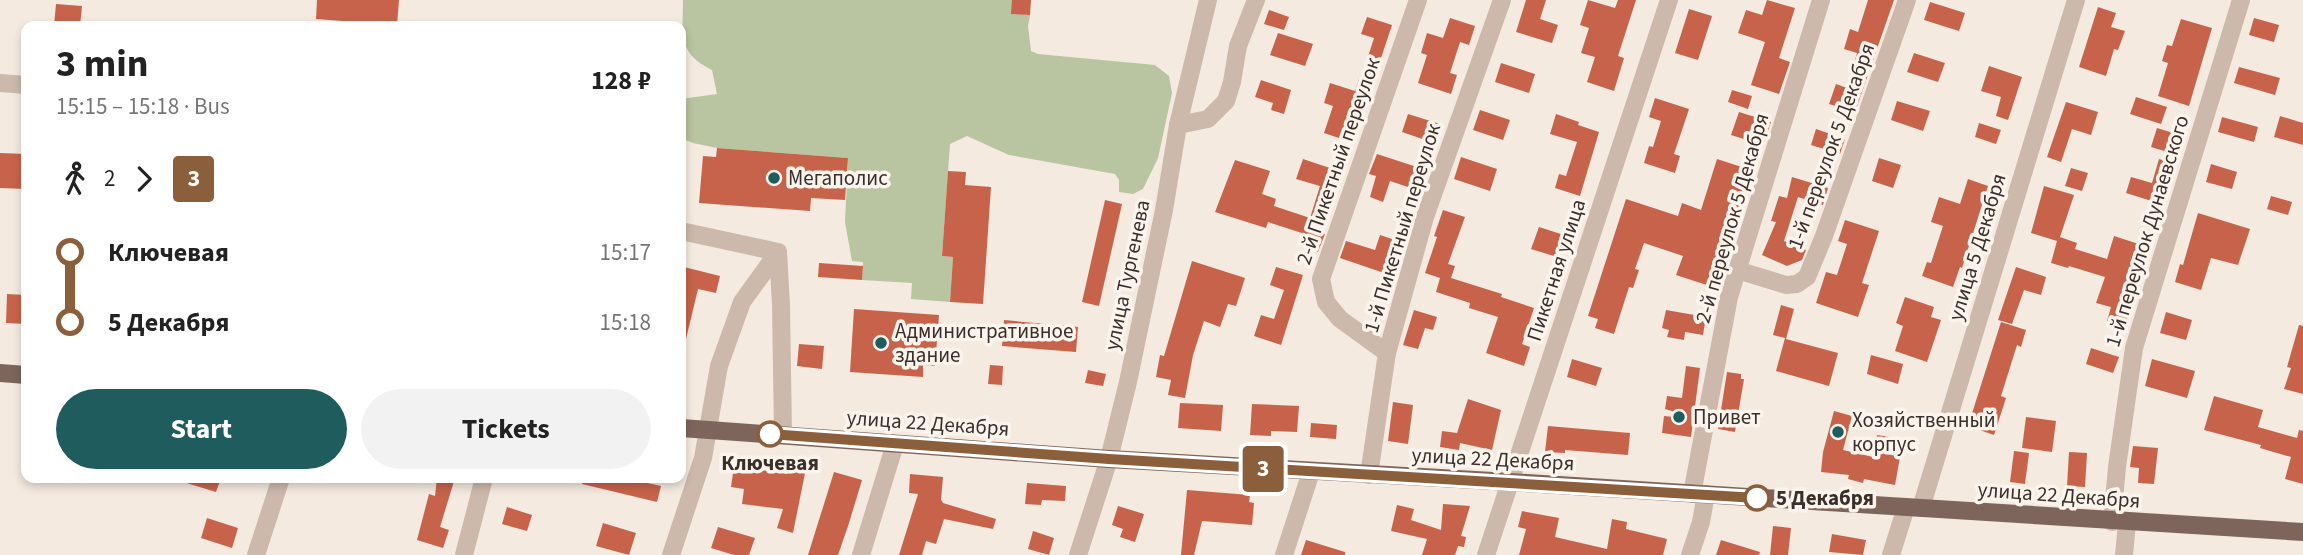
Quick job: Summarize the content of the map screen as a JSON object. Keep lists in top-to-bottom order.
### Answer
{
  "streets": {
    "main road": ["улица 22 Декабря"],
    "street": [
      "1-й переулок 5 Декабря",
      "2-й Пикетный переулок",
      "2-й переулок 5 Декабря",
      "1-й Пикетный переулок",
      "1-й переулок Дунаевского",
      "улица 5 Декабря",
      "Пикетная улица",
      "улица Тургенева"
    ]
  },
  "crossings": [
    ["1-й переулок 5 Декабря", "2-й переулок 5 Декабря"],
    ["2-й Пикетный переулок", "1-й Пикетный переулок"],
    ["2-й переулок 5 Декабря", "улица 22 Декабря"],
    ["1-й Пикетный переулок", "улица 22 Декабря"],
    ["1-й переулок Дунаевского", "улица 22 Декабря"],
    ["улица 5 Декабря", "улица 22 Декабря"],
    ["Пикетная улица", "улица 22 Декабря"],
    ["улица Тургенева", "улица 22 Декабря"]
  ],
  "places": [
    "Мегаполис",
    "Административное здание",
    "Привет",
    "Хозяйственный корпус",
    "Ключевая",
    "5 Декабря"
  ],
  "lines": ["bus line 3"],
  "page": {
    "on_map": "3",
    "heading": ["3 min", "15:15 – 15:18 · Bus", "128 ₽"],
    "legs": ["2", "3"],
    "list": [
      {
        "name": "Ключевая",
        "value": "15:17"
      },
      {
        "name": "5 Декабря",
        "value": "15:18"
      }
    ],
    "buttons": ["Start", "Tickets"]
  }
}
